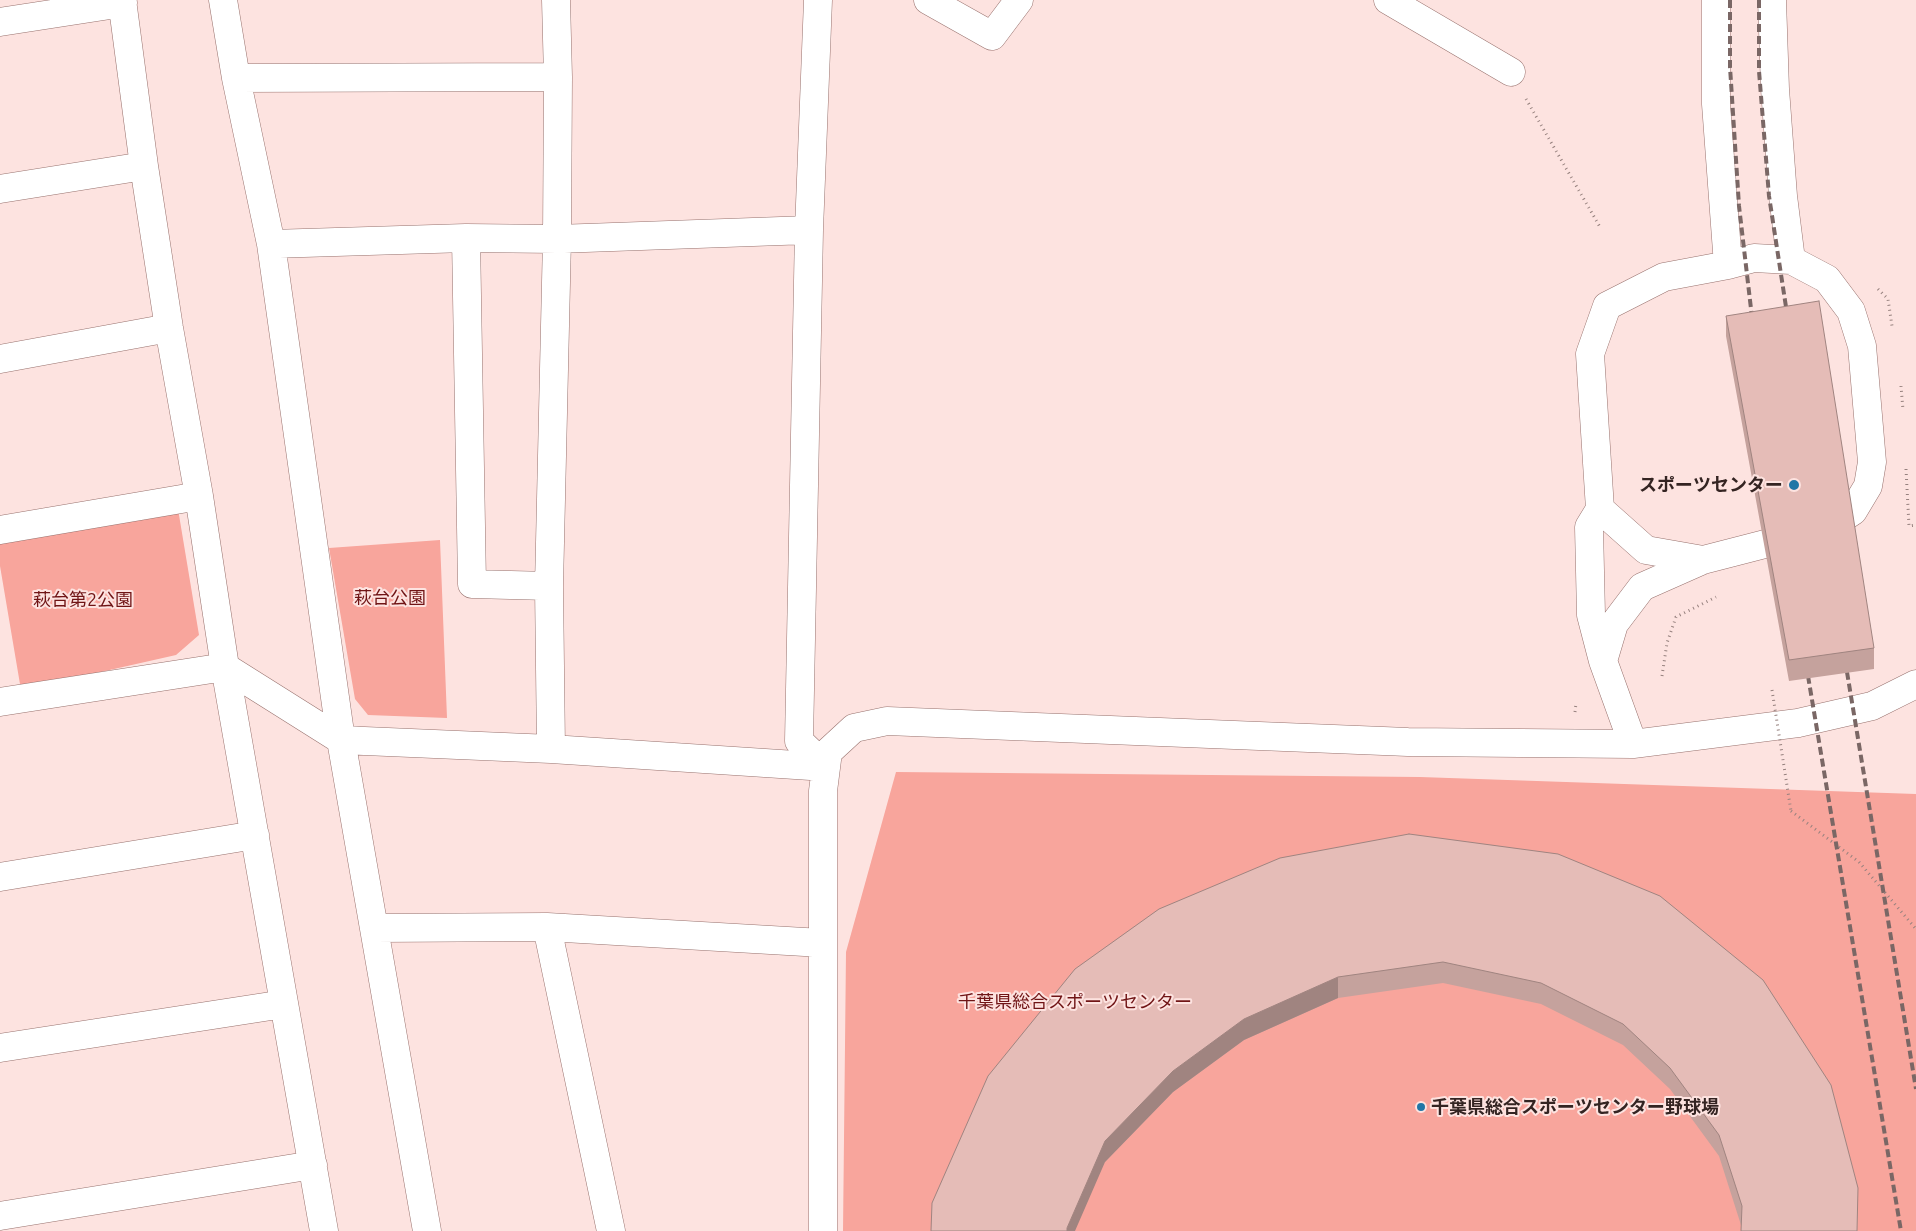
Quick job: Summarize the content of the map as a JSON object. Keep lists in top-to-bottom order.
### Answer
{
  "parks": ["萩台公園", "萩台第2公園", "千葉県総合スポーツセンター"],
  "places": ["スポーツセンター", "千葉県総合スポーツセンター野球場"]
}
